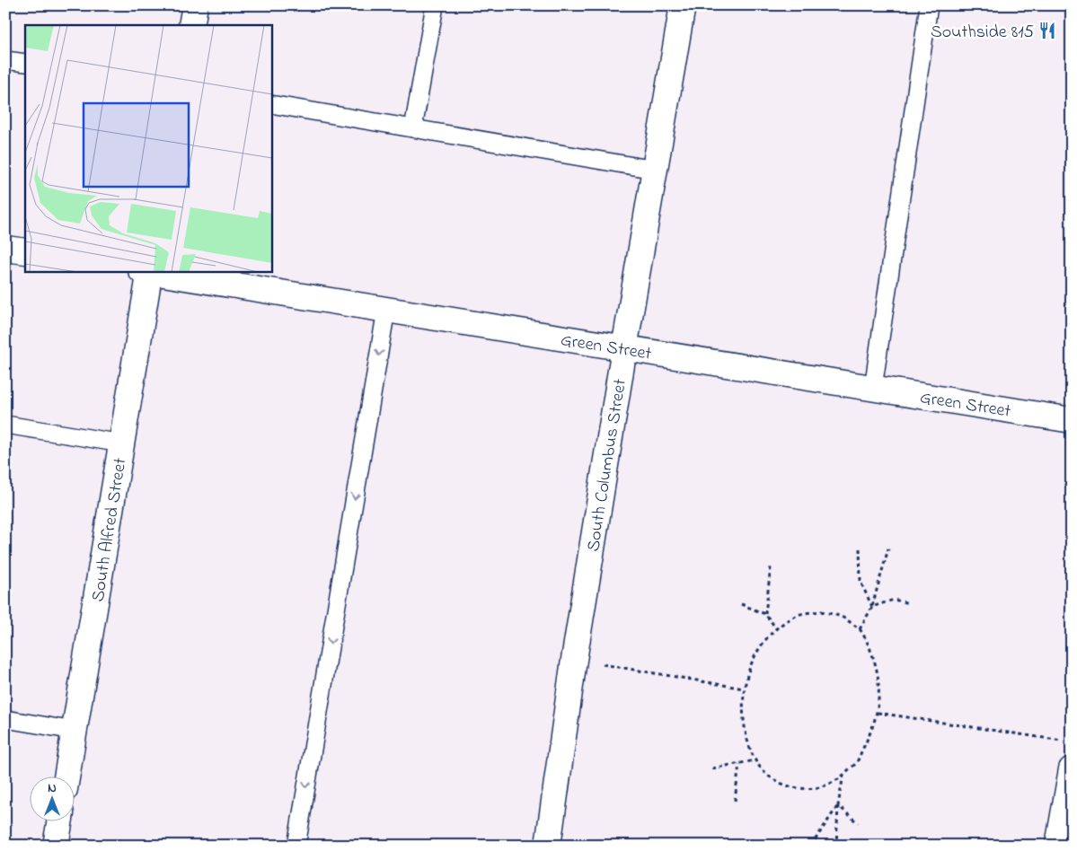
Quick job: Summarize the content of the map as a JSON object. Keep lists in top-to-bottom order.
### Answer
{
  "streets": {
    "street": ["Green Street", "South Columbus Street", "South Alfred Street"]
  },
  "crossings": [
    ["Green Street", "South Columbus Street"],
    ["Green Street", "South Alfred Street"]
  ],
  "places": {
    "restaurant": ["Southside 815"]
  },
  "north": "top"
}
